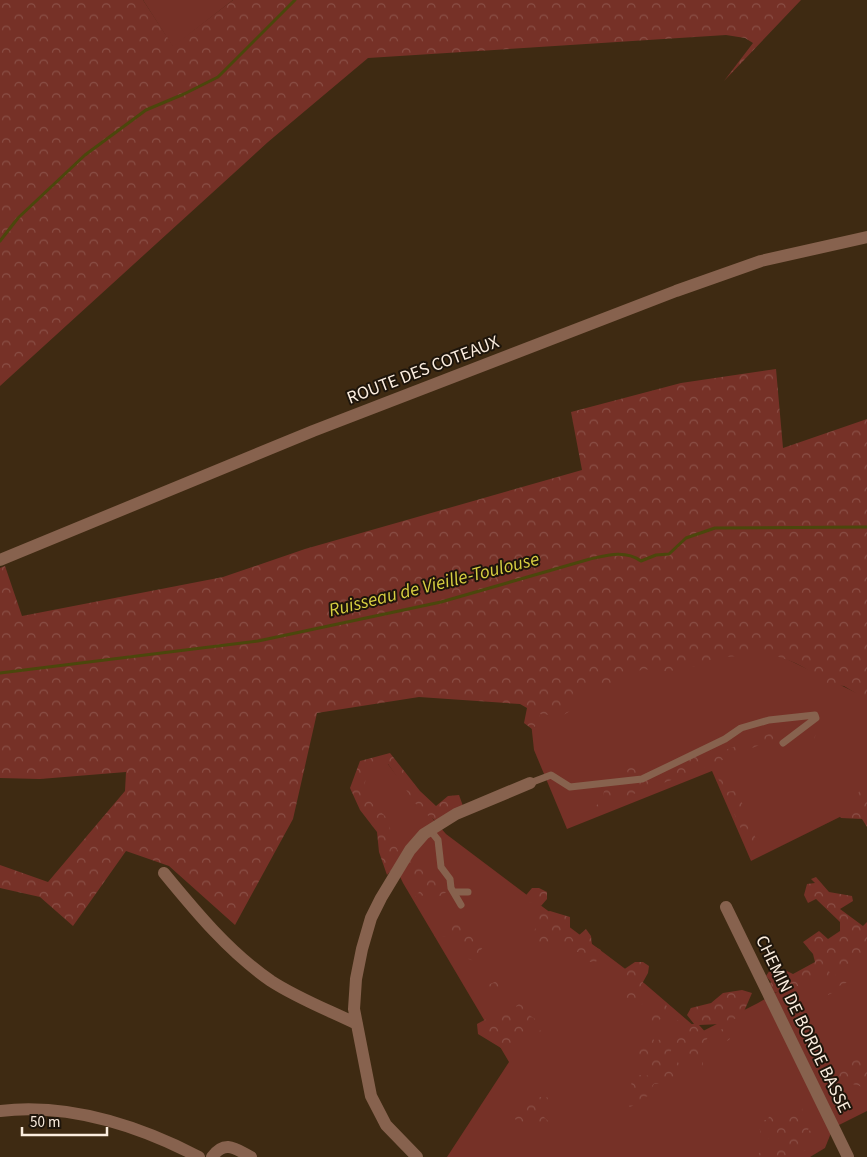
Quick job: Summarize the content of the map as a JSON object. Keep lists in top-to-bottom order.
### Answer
{
  "streets": {
    "street": ["ROUTE DES COTEAUX", "CHEMIN DE BORDE BASSE"]
  },
  "water": ["Ruisseau de Vieille-Toulouse"],
  "scale_bar": "50 m"
}
